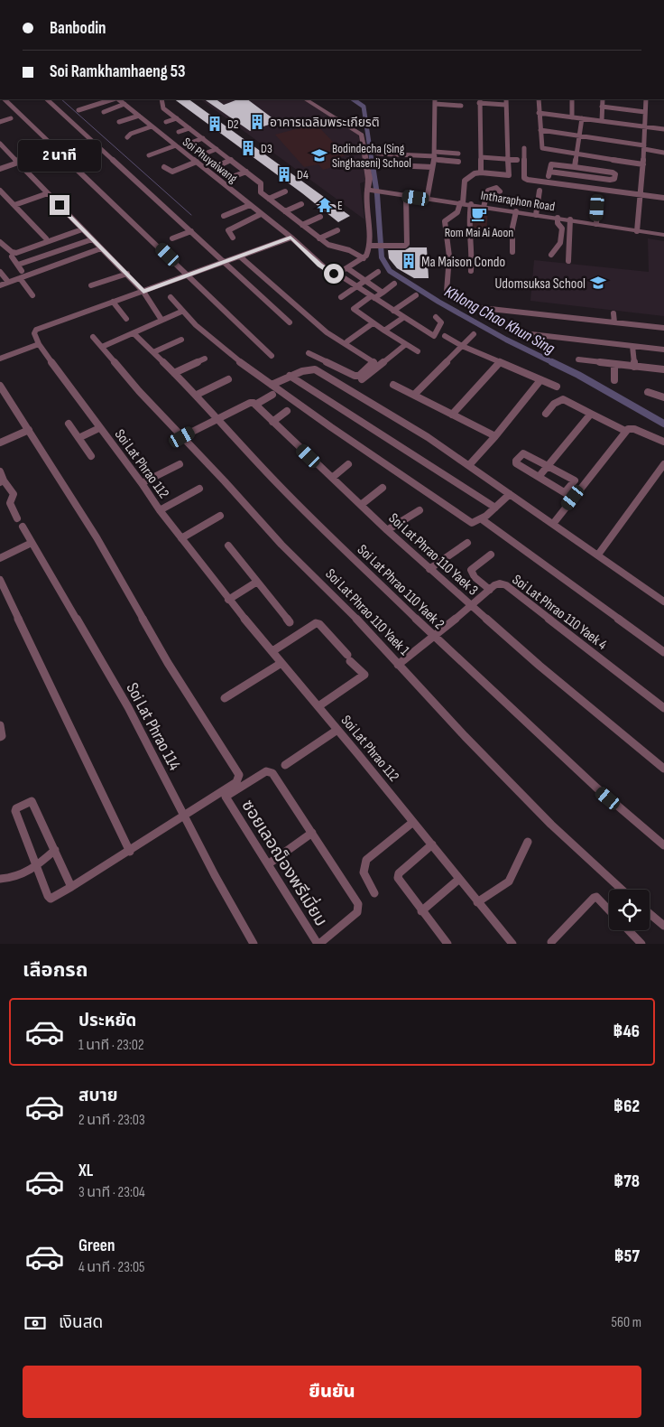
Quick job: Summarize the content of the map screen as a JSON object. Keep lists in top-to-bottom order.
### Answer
{
  "streets": {
    "street": [
      "Soi Phuyaiwang",
      "Intharaphon Road",
      "Soi Lat Phrao 112",
      "Soi Lat Phrao 110 Yaek 3",
      "Soi Lat Phrao 110 Yaek 2",
      "Soi Lat Phrao 110 Yaek 1",
      "Soi Lat Phrao 110 Yaek 4",
      "Soi Lat Phrao 114",
      "ซอยเลอฌ็องพรีเมี่ยม"
    ]
  },
  "crossings": [
    ["Soi Lat Phrao 110 Yaek 3", "Soi Lat Phrao 110 Yaek 4"],
    ["Soi Lat Phrao 110 Yaek 2", "Soi Lat Phrao 110 Yaek 4"],
    ["Soi Lat Phrao 110 Yaek 1", "Soi Lat Phrao 110 Yaek 4"]
  ],
  "water": ["Khlong Chao Khun Sing"],
  "places": {
    "building": [
      "อาคารเฉลิมพระเกียรติ",
      "D2",
      "D3",
      "D4",
      "Ma Maison Condo"
    ],
    "school or university": ["Bodindecha (Sing Singhaseni) School", "Udomsuksa School"],
    "temple": ["E"],
    "cafe": ["Rom Mai Ai Aoon"]
  },
  "page": {
    "banner": ["Banbodin", "Soi Ramkhamhaeng 53"],
    "bubble": "2 นาที",
    "heading": "เลือกรถ",
    "list": [
      {
        "name": "ประหยัด",
        "note": "1 นาที · 23:02",
        "value": "฿46"
      },
      {
        "name": "สบาย",
        "note": "2 นาที · 23:03",
        "value": "฿62"
      },
      {
        "name": "XL",
        "note": "3 นาที · 23:04",
        "value": "฿78"
      },
      {
        "name": "Green",
        "note": "4 นาที · 23:05",
        "value": "฿57"
      }
    ],
    "pay": ["เงินสด", "560 m"],
    "buttons": "ยืนยัน"
  }
}
